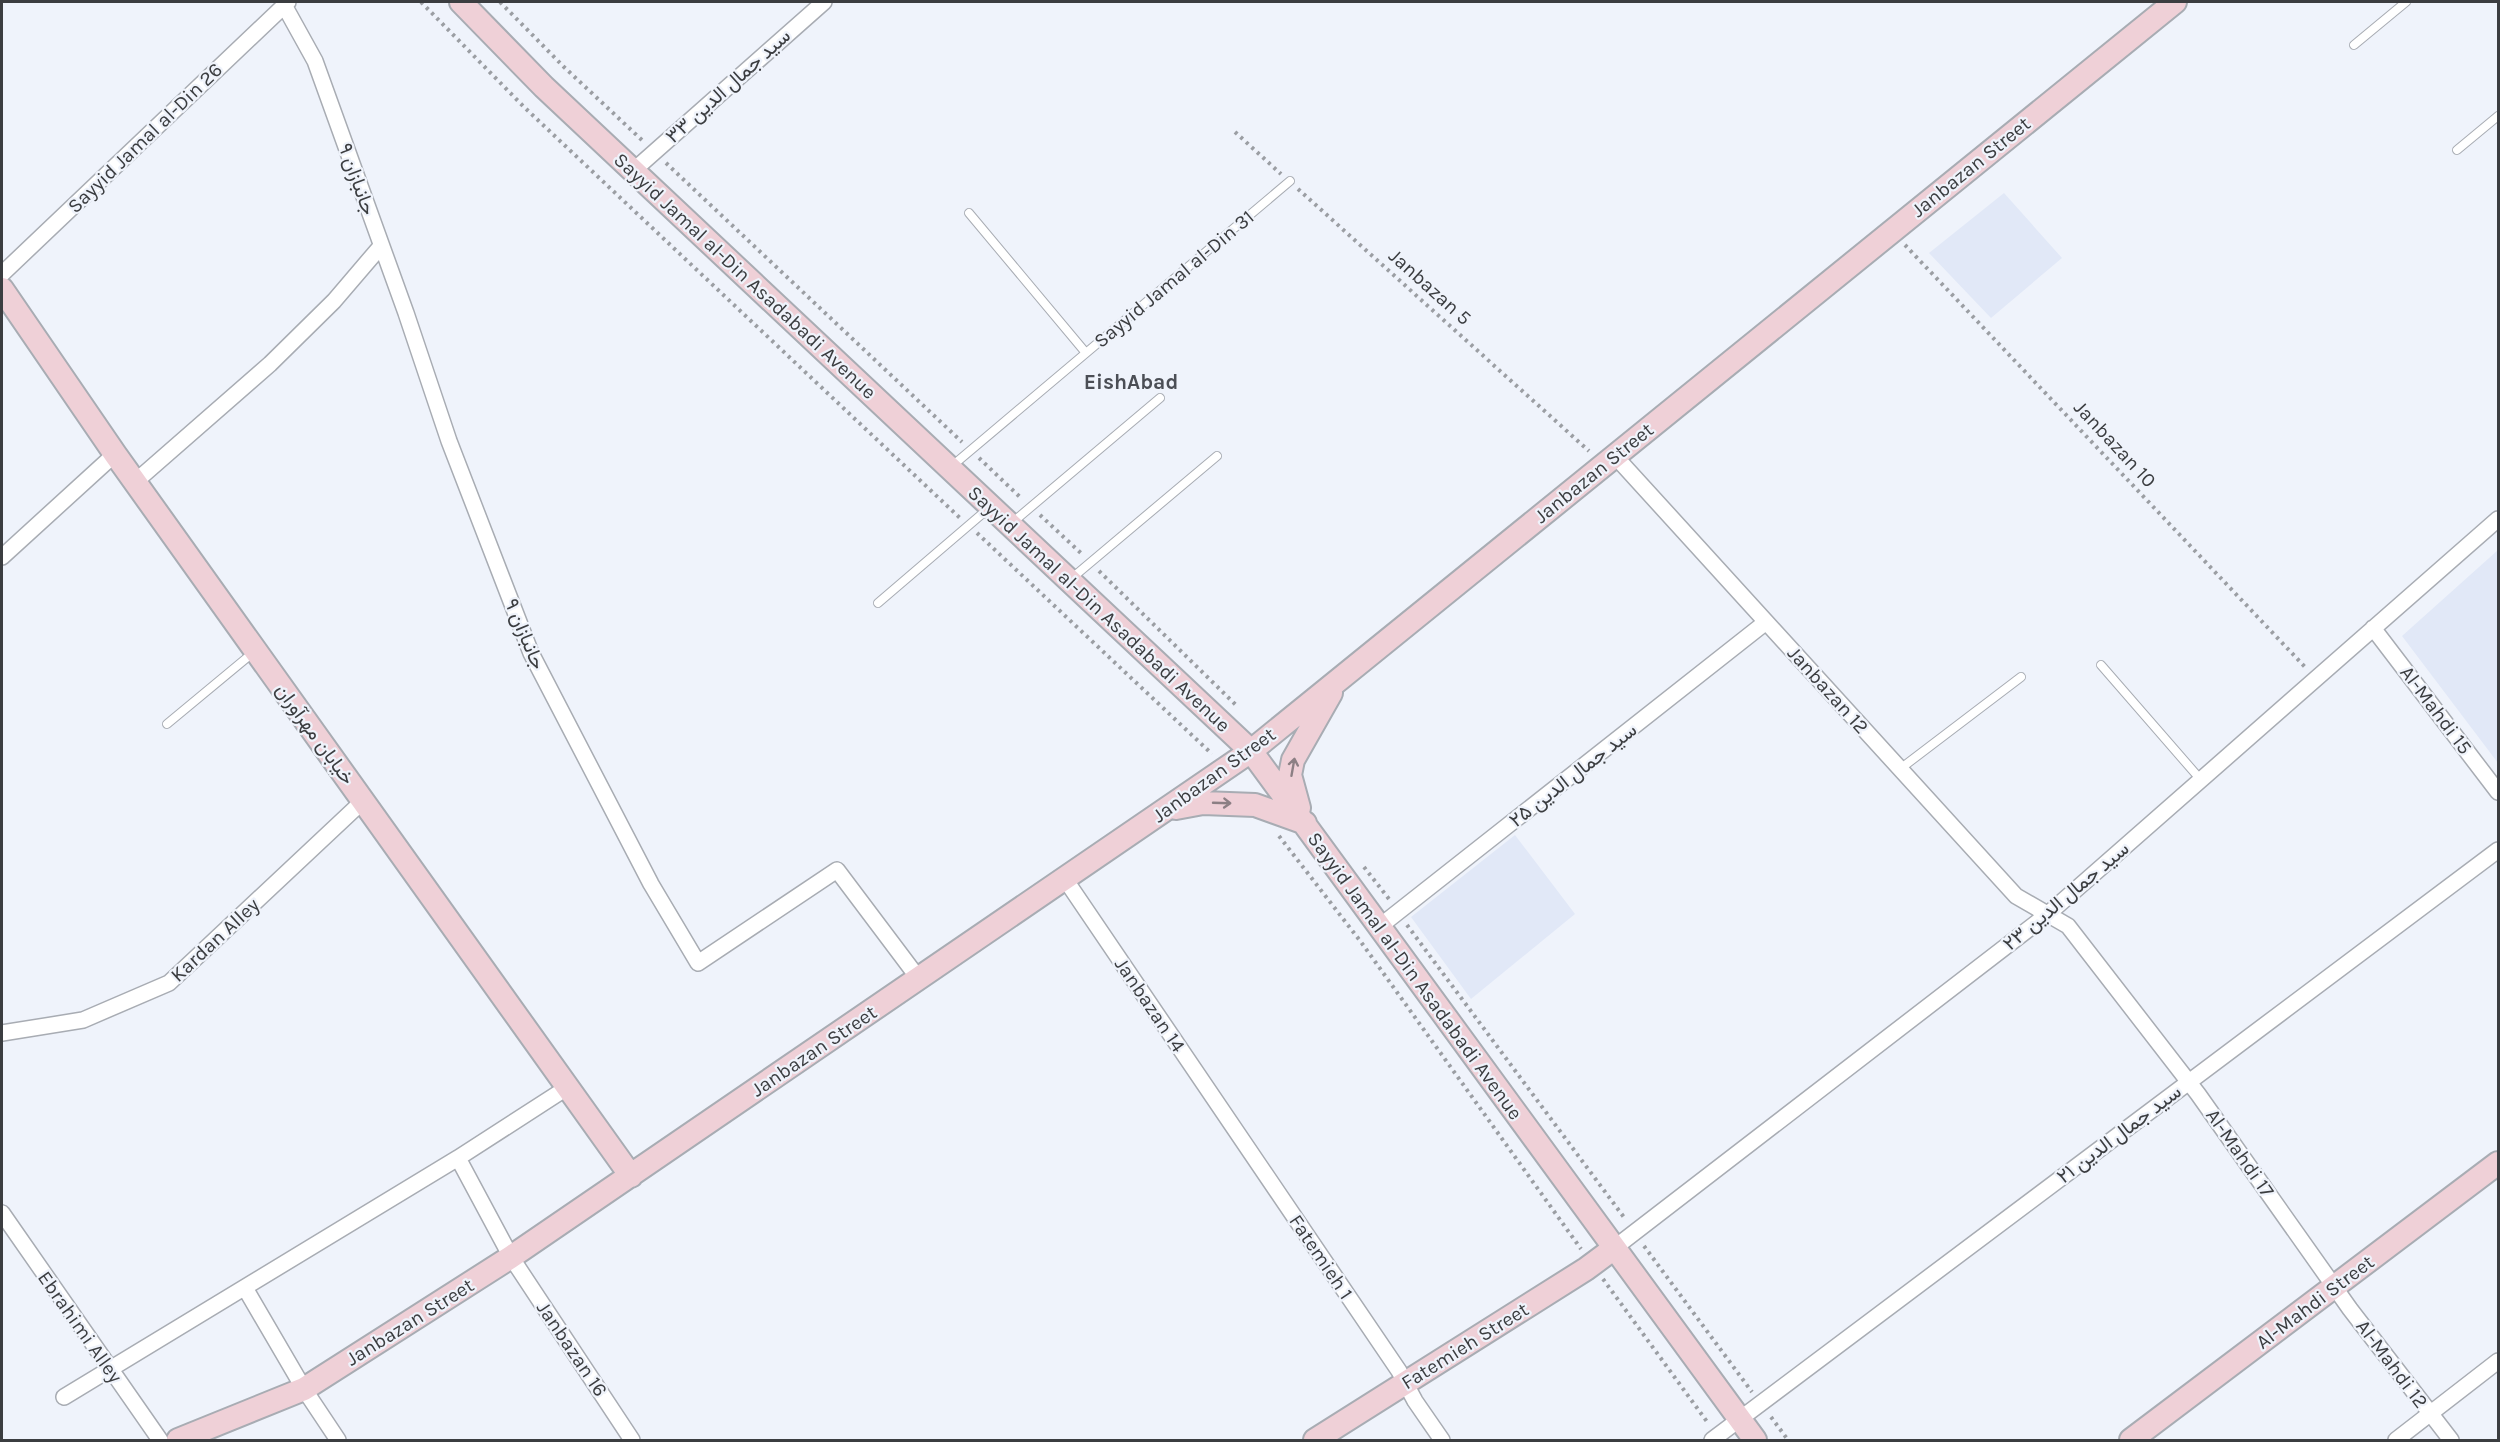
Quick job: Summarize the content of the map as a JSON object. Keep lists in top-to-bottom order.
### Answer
{
  "streets": {
    "main road": [
      "Janbazan Street",
      "Sayyid Jamal al-Din Asadabadi Avenue",
      "خیابان مهرآوران",
      "Al-Mahdi Street",
      "Fatemieh Street"
    ],
    "street": [
      "سید جمال الدین ۳۳",
      "Sayyid Jamal al-Din 26",
      "جانبازان ۹",
      "Janbazan 12",
      "Al-Mahdi 15",
      "سید جمال الدین ۲۵",
      "سید جمال الدین ۲۳",
      "Kardan Alley",
      "Janbazan 14",
      "سید جمال الدین ۲۱",
      "Al-Mahdi 17",
      "Fatemieh 1",
      "Ebrahimi Alley",
      "Janbazan 16",
      "Al-Mahdi 12"
    ],
    "lane": ["Sayyid Jamal al-Din 31"],
    "path": ["Janbazan 5", "Janbazan 10"]
  },
  "crossings": [
    ["سید جمال الدین ۳۳", "Sayyid Jamal al-Din Asadabadi Avenue"],
    ["Sayyid Jamal al-Din 26", "جانبازان ۹"],
    ["Janbazan Street", "جانبازان ۹"],
    ["Janbazan Street", "Sayyid Jamal al-Din Asadabadi Avenue"],
    ["Janbazan Street", "Janbazan 5"],
    ["Janbazan Street", "Janbazan 10"],
    ["Janbazan Street", "Janbazan 12"],
    ["Janbazan Street", "خیابان مهرآوران"],
    ["Janbazan Street", "Janbazan 14"],
    ["Janbazan Street", "Janbazan 16"],
    ["Sayyid Jamal al-Din Asadabadi Avenue", "Sayyid Jamal al-Din 31"],
    ["Sayyid Jamal al-Din Asadabadi Avenue", "سید جمال الدین ۲۵"],
    ["Sayyid Jamal al-Din Asadabadi Avenue", "سید جمال الدین ۲۳"],
    ["Sayyid Jamal al-Din Asadabadi Avenue", "سید جمال الدین ۲۱"],
    ["Sayyid Jamal al-Din Asadabadi Avenue", "Fatemieh Street"],
    ["Sayyid Jamal al-Din 31", "Janbazan 5"],
    ["Janbazan 5", "Janbazan 12"],
    ["Janbazan 10", "سید جمال الدین ۲۳"],
    ["Janbazan 12", "سید جمال الدین ۲۵"],
    ["Janbazan 12", "سید جمال الدین ۲۳"],
    ["Janbazan 12", "Al-Mahdi 17"],
    ["Al-Mahdi 15", "سید جمال الدین ۲۳"],
    ["خیابان مهرآوران", "Kardan Alley"],
    ["سید جمال الدین ۲۳", "Al-Mahdi 17"],
    ["سید جمال الدین ۲۳", "Fatemieh Street"],
    ["Janbazan 14", "Fatemieh 1"],
    ["سید جمال الدین ۲۱", "Al-Mahdi 17"],
    ["Al-Mahdi 17", "Al-Mahdi Street"],
    ["Al-Mahdi 17", "Al-Mahdi 12"],
    ["Fatemieh 1", "Fatemieh Street"],
    ["Al-Mahdi Street", "Al-Mahdi 12"]
  ],
  "districts": ["EishAbad"]
}
